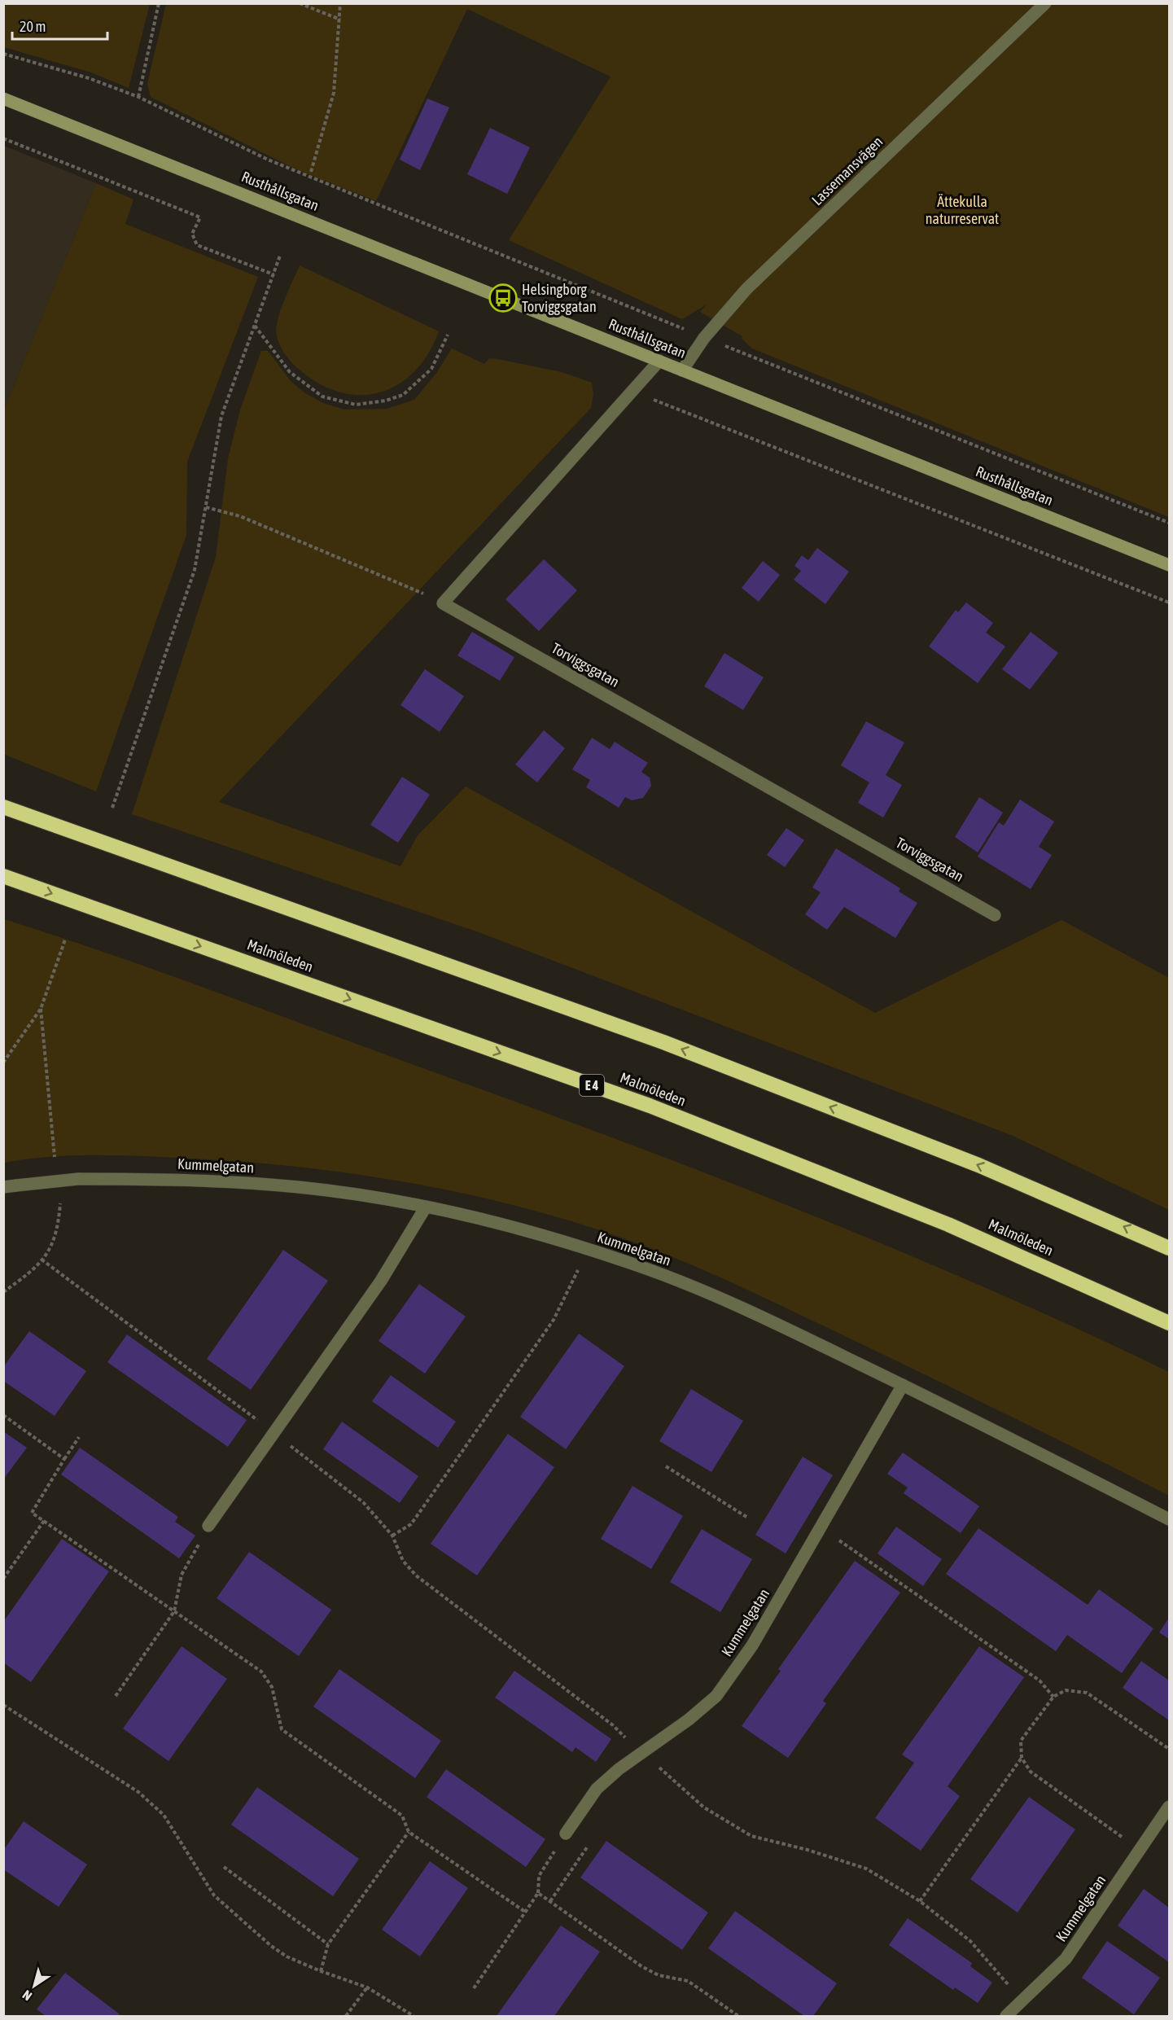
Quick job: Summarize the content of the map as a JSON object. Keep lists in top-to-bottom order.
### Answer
{
  "streets": {
    "highway": ["Malmöleden", "E 4"],
    "main road": ["Rusthållsgatan"],
    "street": ["Lassemansvägen", "Torviggsgatan", "Kummelgatan"]
  },
  "crossings": [
    ["Lassemansvägen", "Rusthållsgatan"]
  ],
  "parks": ["Ättekulla naturreservat"],
  "places": {
    "bus stop": ["Helsingborg Torviggsgatan"]
  },
  "scale_bar": "20 m",
  "north": "bottom left"
}
